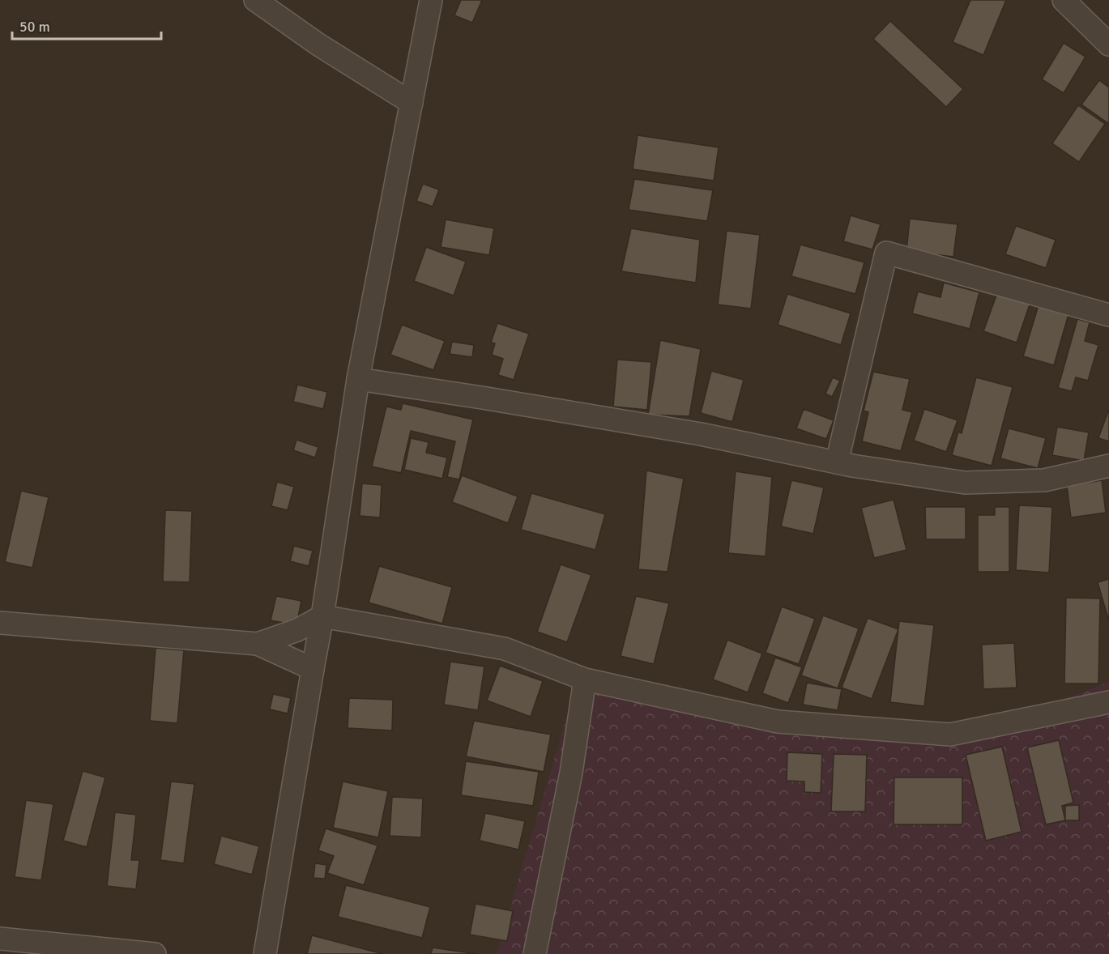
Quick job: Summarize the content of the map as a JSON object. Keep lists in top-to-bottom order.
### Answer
{
  "scale_bar": "50 m"
}
